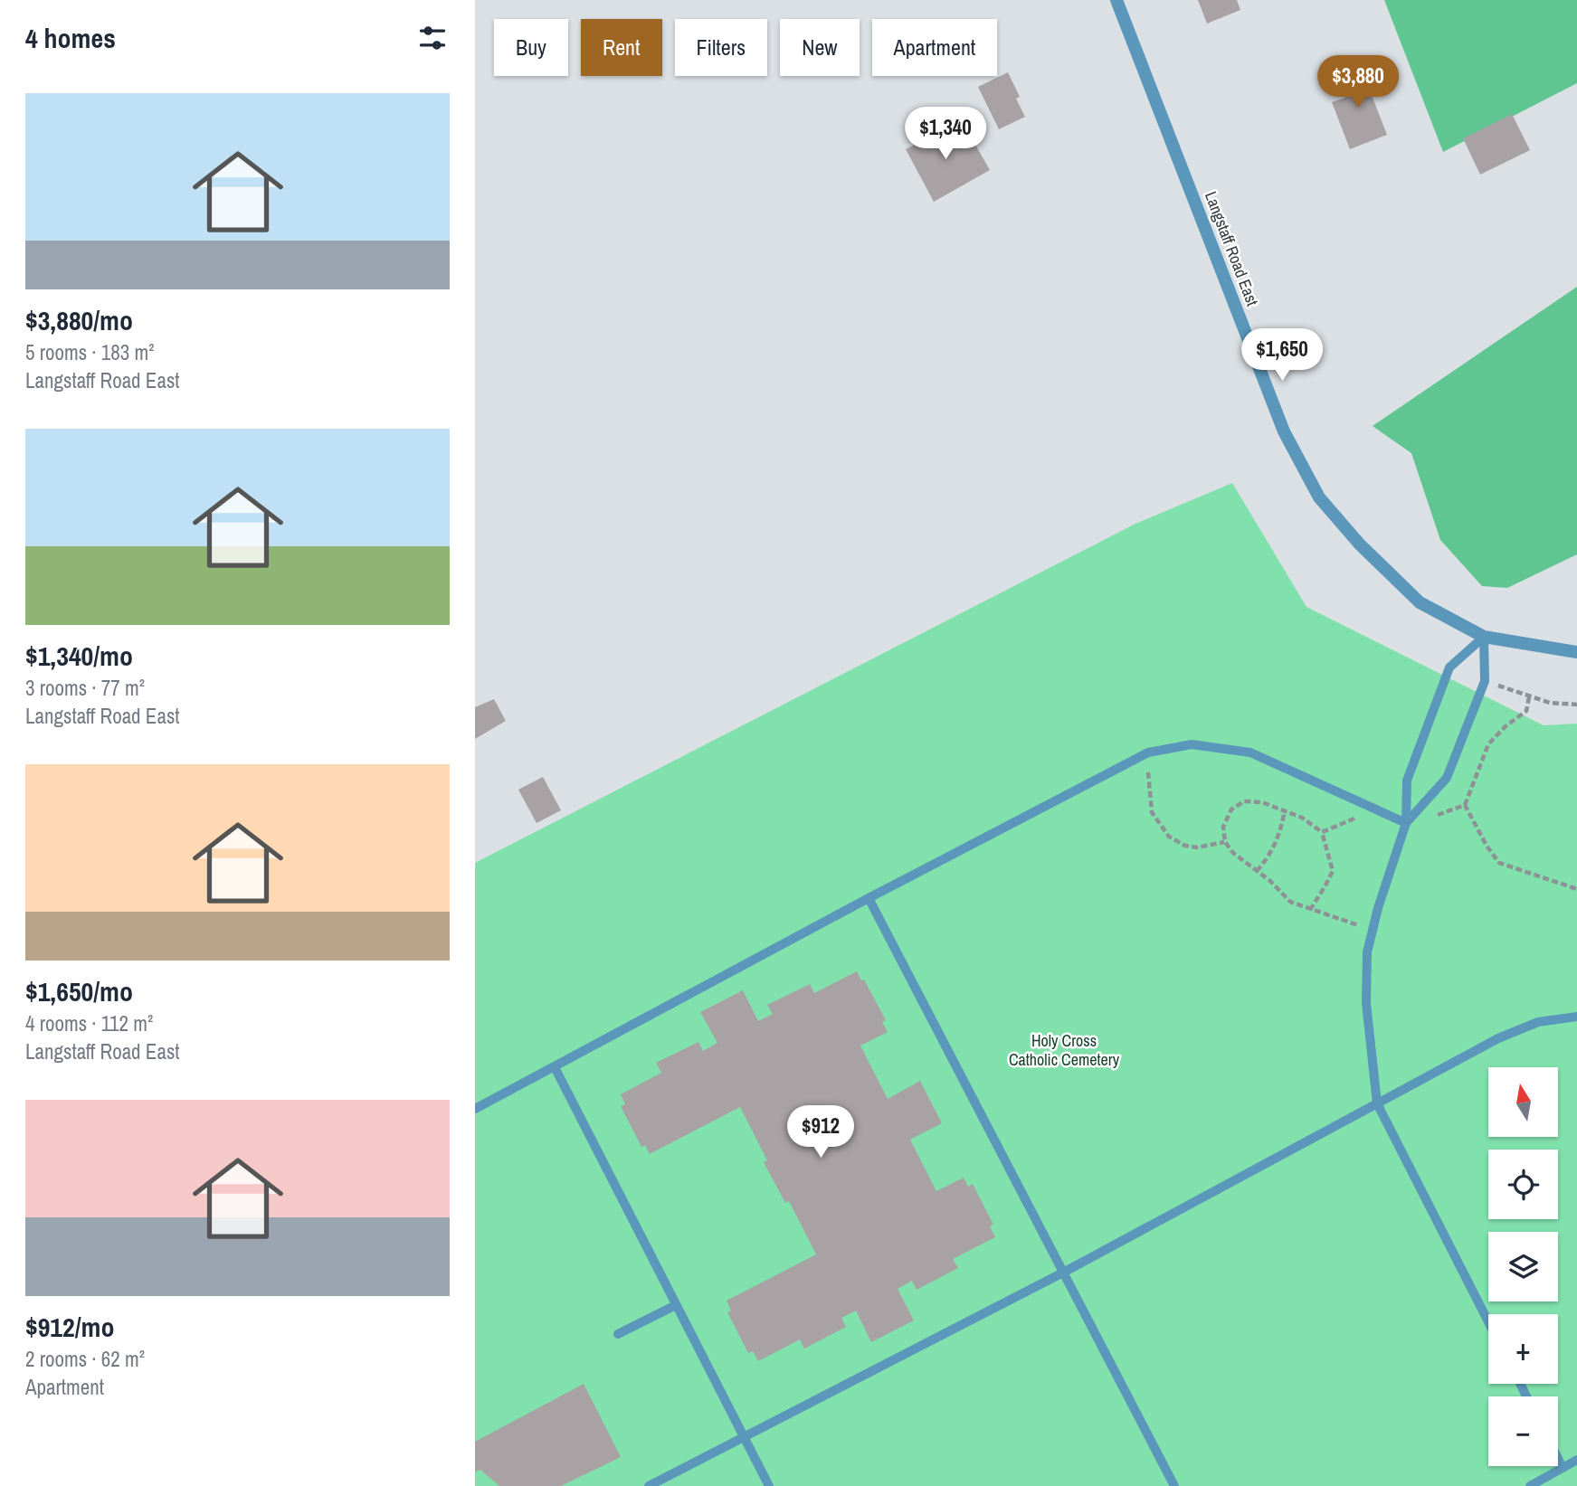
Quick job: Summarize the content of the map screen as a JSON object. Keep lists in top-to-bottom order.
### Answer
{
  "streets": {
    "street": ["Langstaff Road East"]
  },
  "parks": ["Holy Cross Catholic Cemetery"],
  "north": "top",
  "page": {
    "heading": "4 homes",
    "chip": [
      "Buy",
      "Rent",
      "Filters",
      "New",
      "Apartment"
    ],
    "price": [
      "$3,880",
      "$1,340",
      "$1,650",
      "$912"
    ],
    "list": [
      {
        "name": "$3,880/mo",
        "note": "5 rooms · 183 m² · Langstaff Road East"
      },
      {
        "name": "$1,340/mo",
        "note": "3 rooms · 77 m² · Langstaff Road East"
      },
      {
        "name": "$1,650/mo",
        "note": "4 rooms · 112 m² · Langstaff Road East"
      },
      {
        "name": "$912/mo",
        "note": "2 rooms · 62 m² · Apartment"
      }
    ],
    "map_buttons": ["+", "−"]
  }
}
